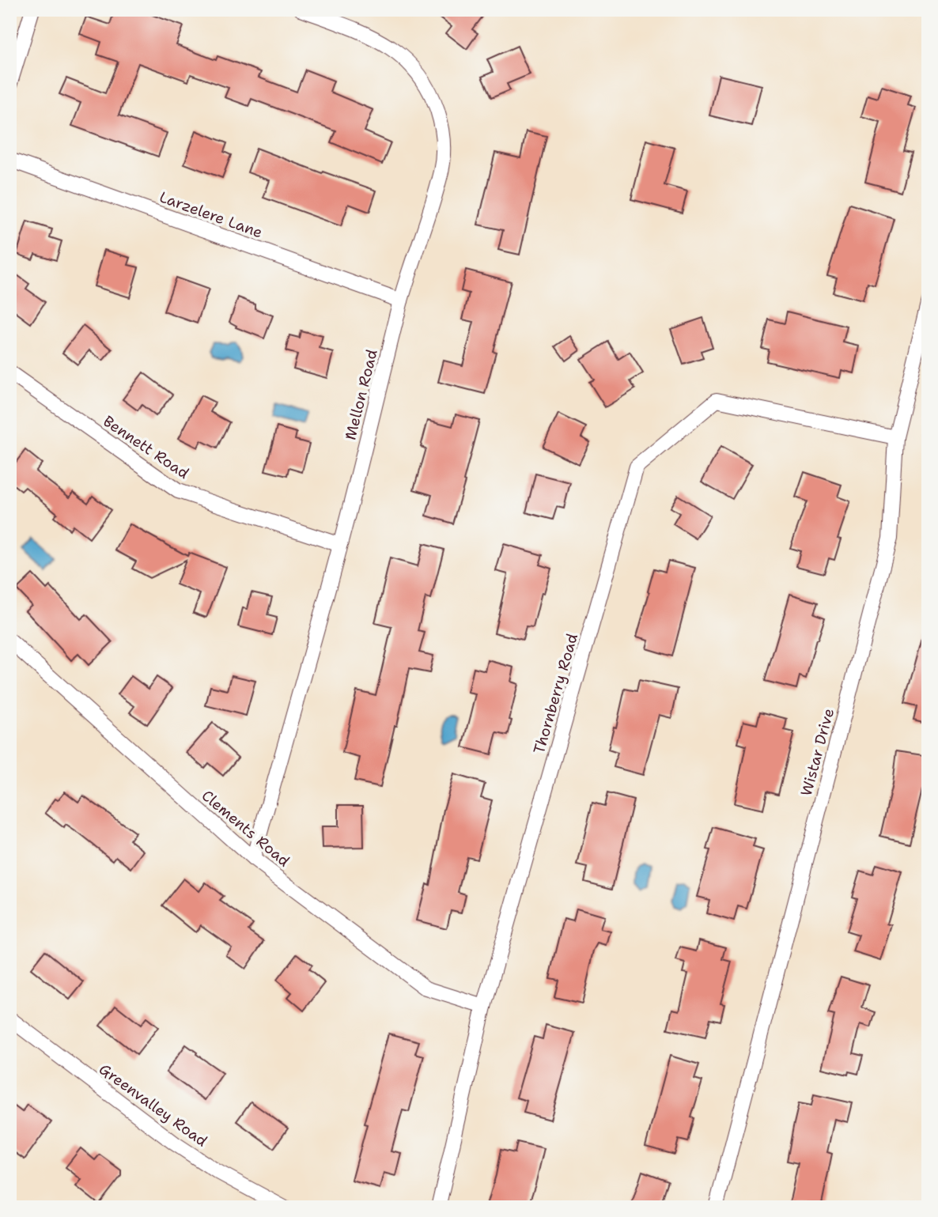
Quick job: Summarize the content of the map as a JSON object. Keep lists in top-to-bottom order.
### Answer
{
  "streets": {
    "street": [
      "Larzelere Lane",
      "Mellon Road",
      "Bennett Road",
      "Thornberry Road",
      "Wistar Drive",
      "Clements Road",
      "Greenvalley Road"
    ]
  },
  "crossings": [
    ["Larzelere Lane", "Mellon Road"],
    ["Mellon Road", "Bennett Road"],
    ["Mellon Road", "Clements Road"],
    ["Thornberry Road", "Wistar Drive"],
    ["Thornberry Road", "Clements Road"]
  ]
}
